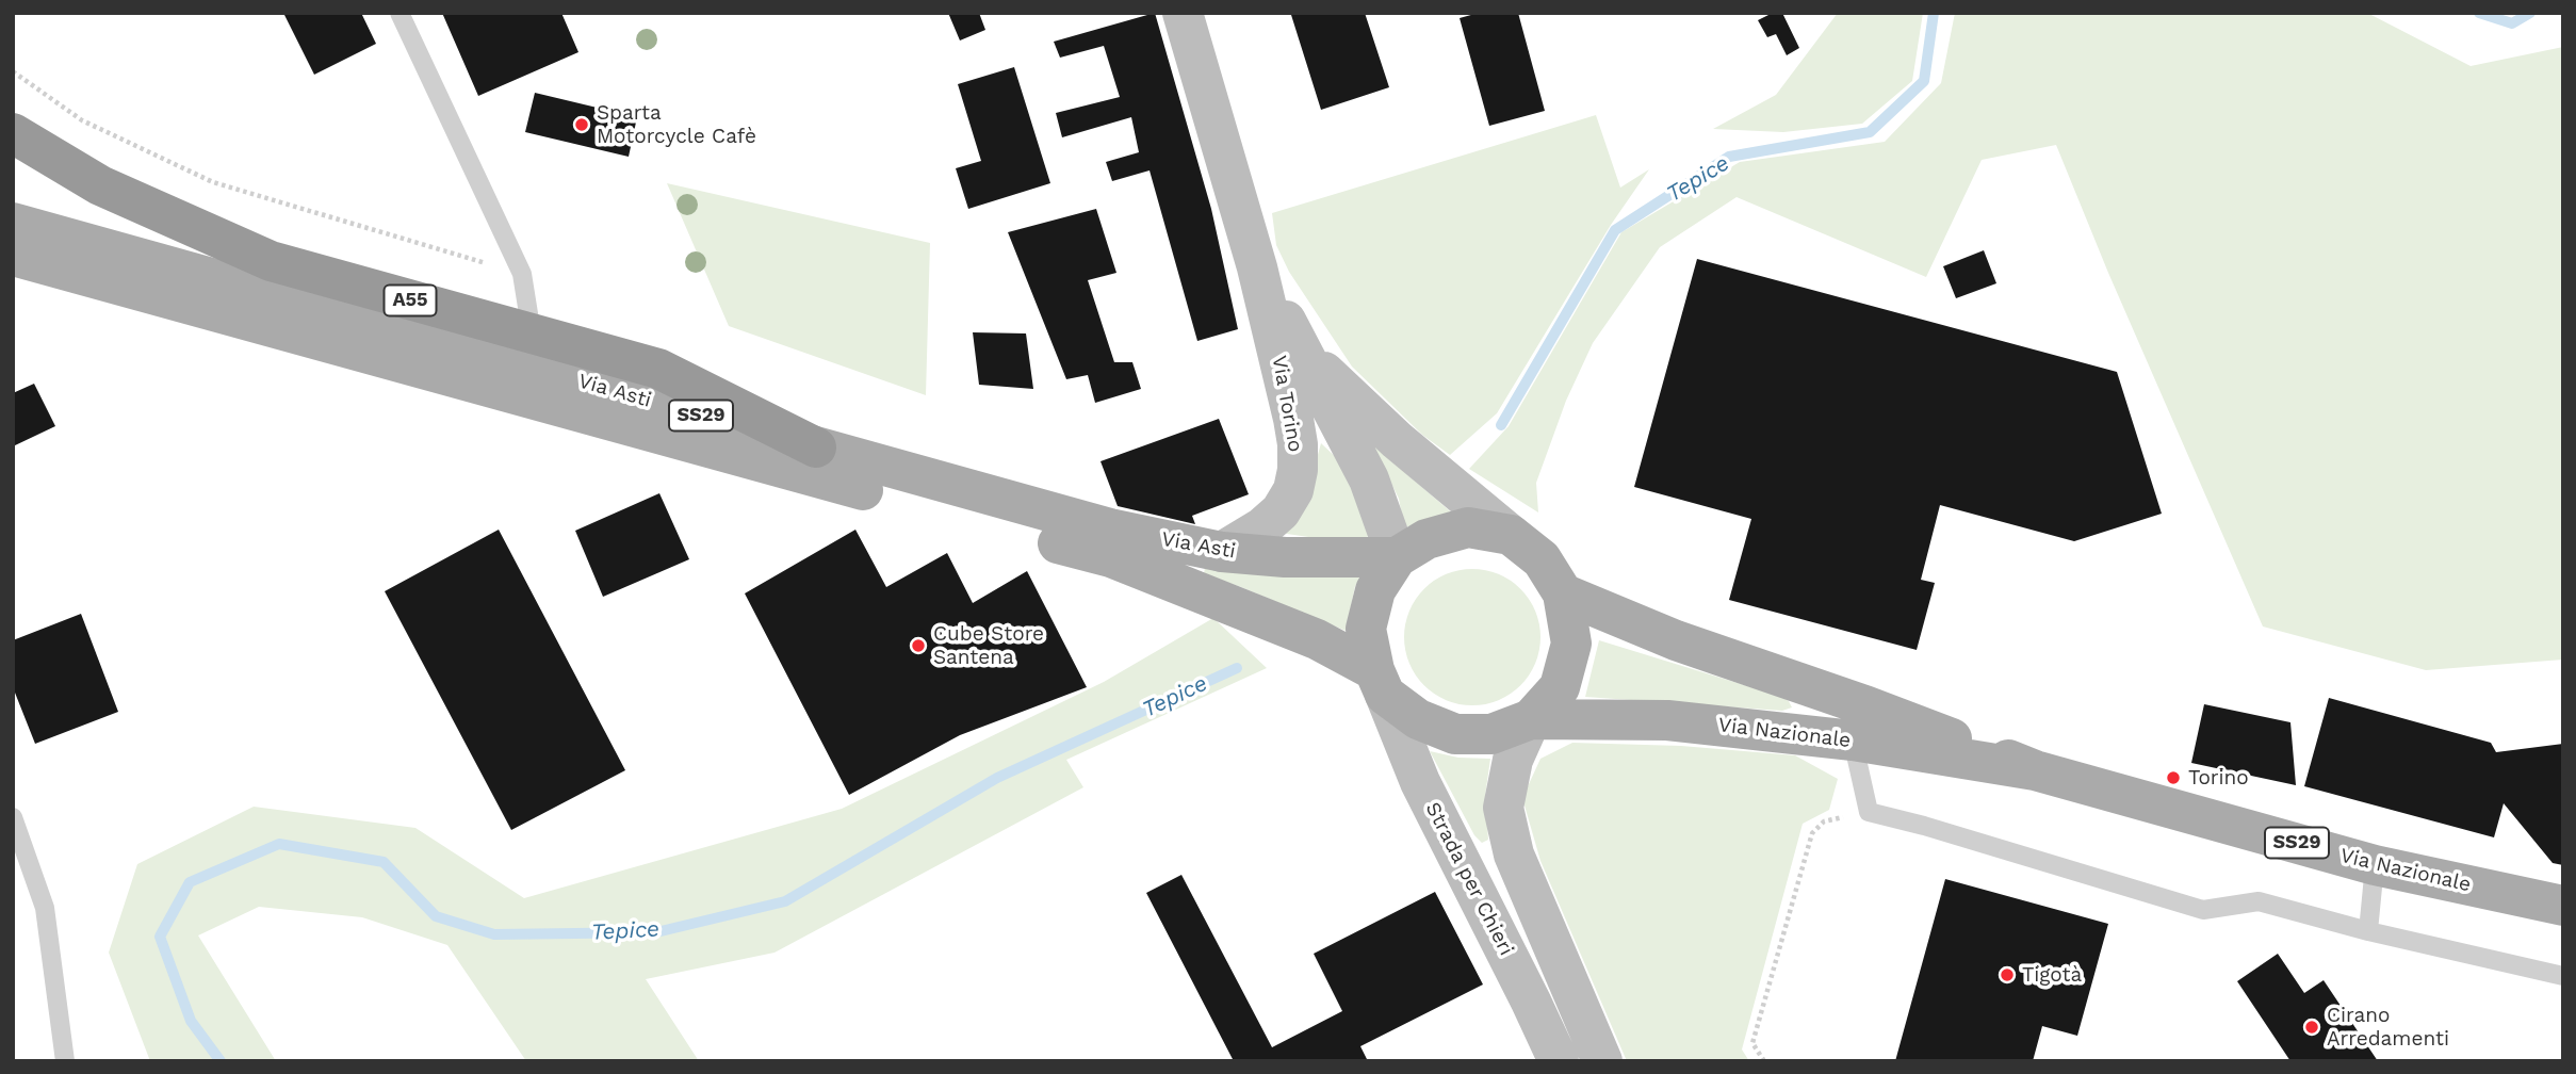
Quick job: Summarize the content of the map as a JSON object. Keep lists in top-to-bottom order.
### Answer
{
  "streets": {
    "highway": ["A55"],
    "main road": ["Via Asti", "SS29", "Via Nazionale"],
    "street": ["Via Torino", "Strada per Chieri"]
  },
  "crossings": [
    ["A55", "Via Asti"],
    ["Via Asti", "Via Torino"],
    ["Via Asti", "Via Nazionale"],
    ["Via Asti", "Strada per Chieri"],
    ["Via Torino", "Via Nazionale"],
    ["Via Torino", "Strada per Chieri"],
    ["Via Nazionale", "Strada per Chieri"]
  ],
  "water": ["Tepice"],
  "places": [
    "Sparta Motorcycle Cafè",
    "Cube Store Santena",
    "Torino",
    "Tigotà",
    "Cirano Arredamenti"
  ]
}
